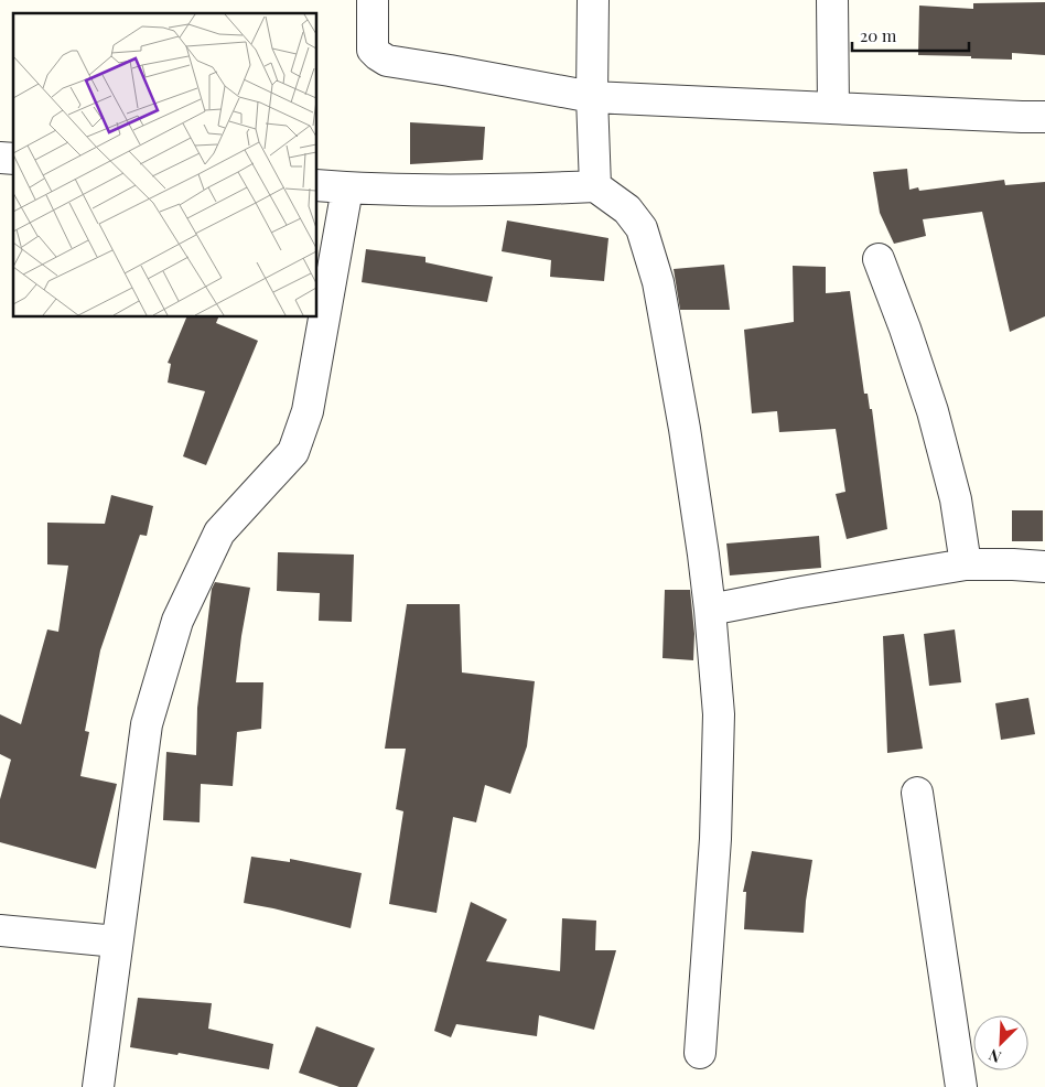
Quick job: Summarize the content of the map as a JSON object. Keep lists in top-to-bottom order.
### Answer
{
  "scale_bar": "20 m",
  "north": "bottom left"
}
